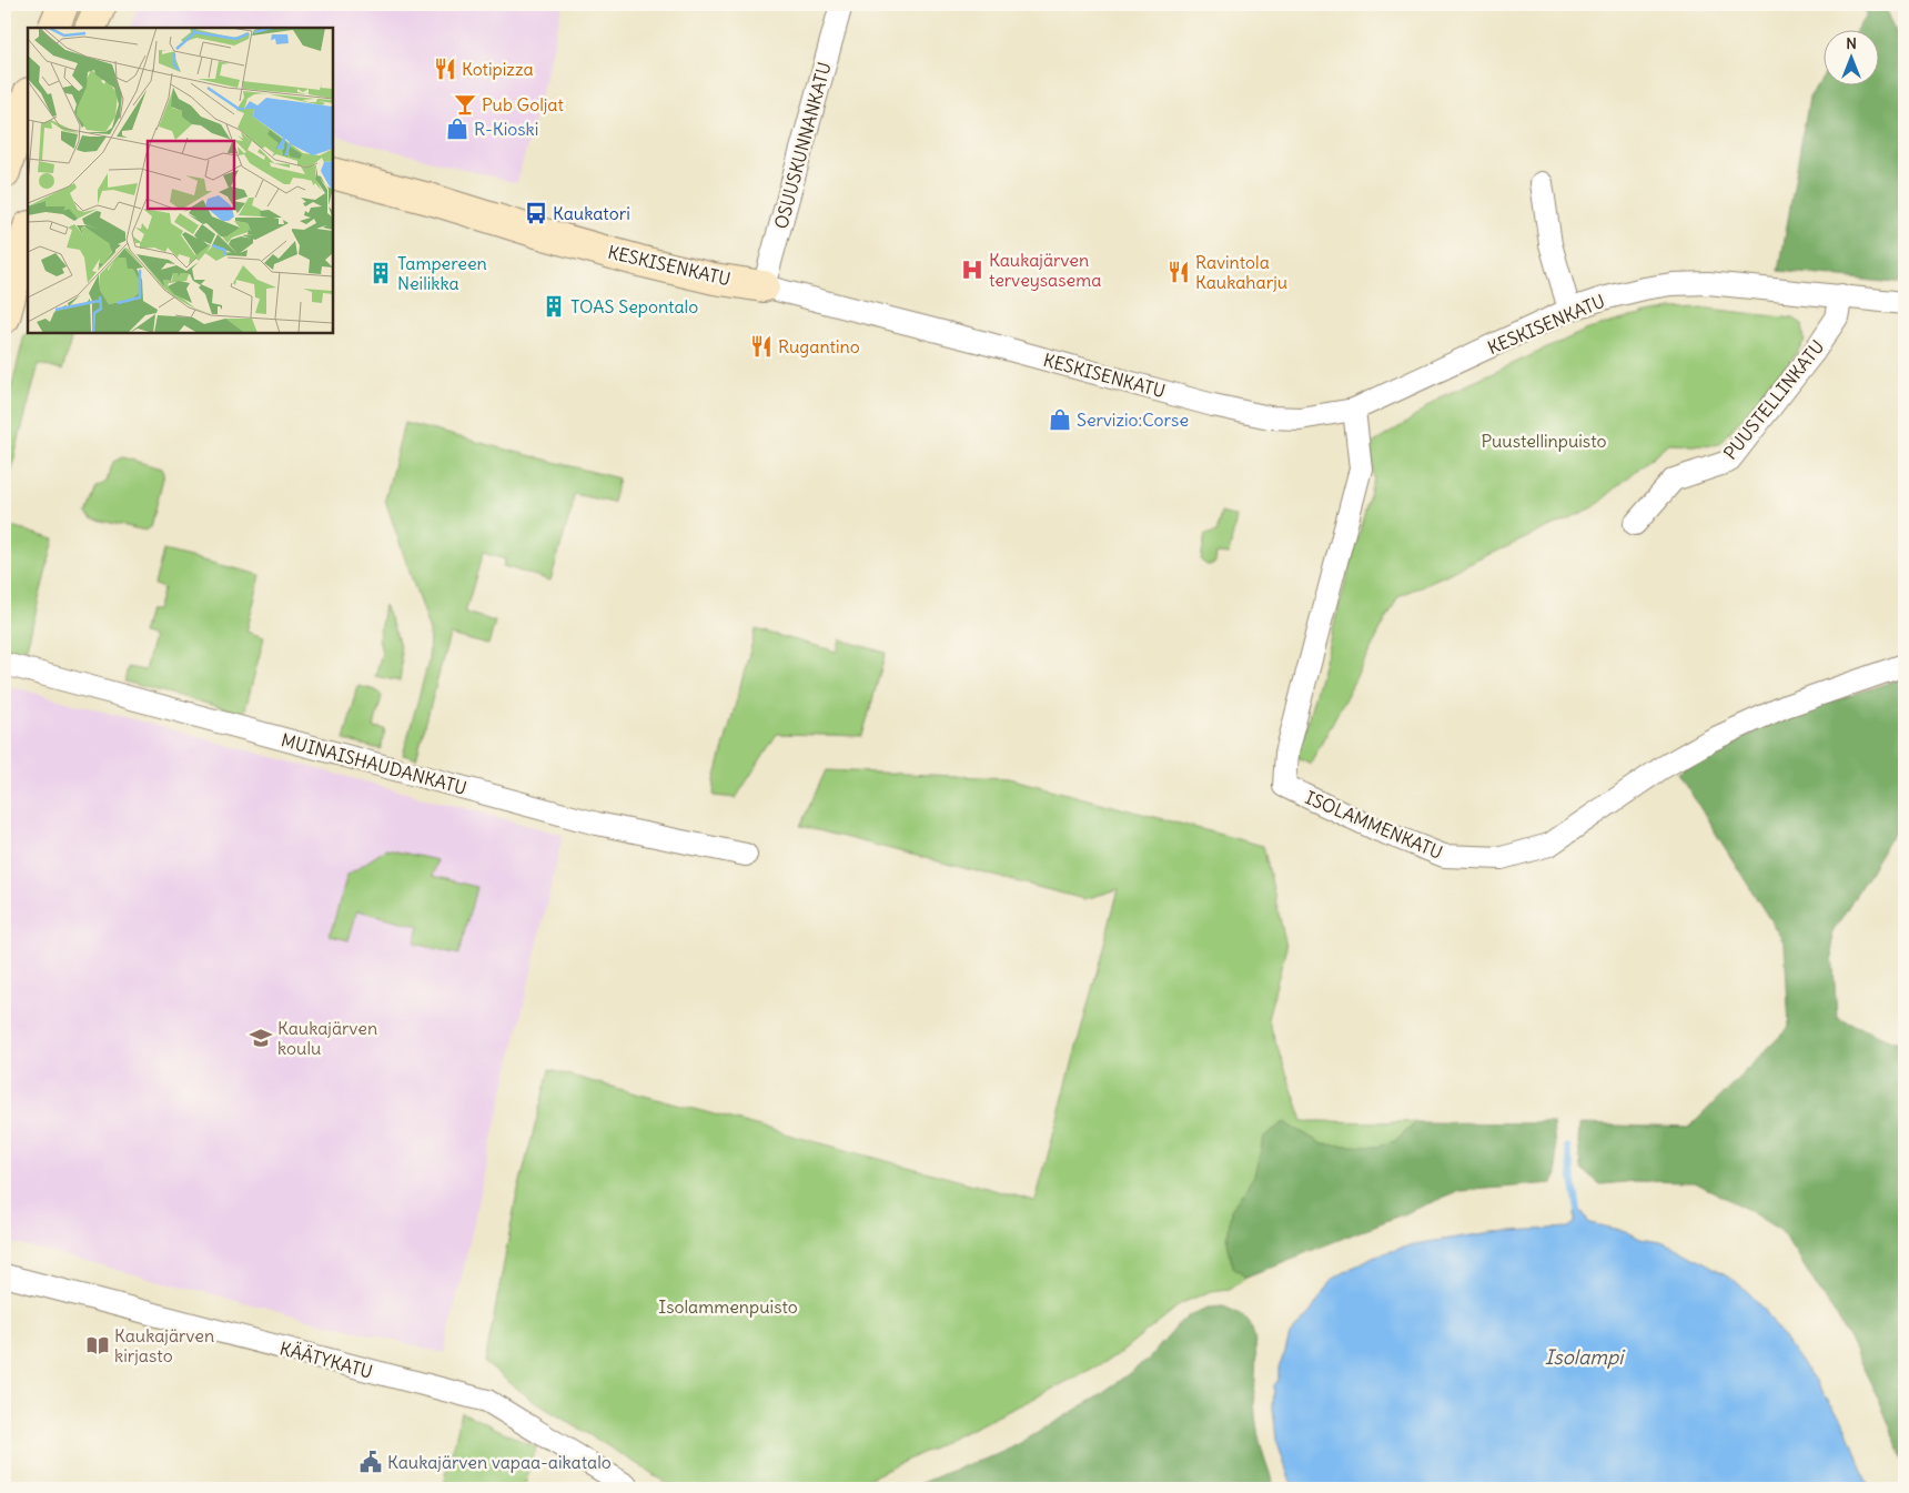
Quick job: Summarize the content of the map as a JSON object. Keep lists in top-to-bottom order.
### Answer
{
  "streets": {
    "street": [
      "OSUUSKUNNANKATU",
      "KESKISENKATU",
      "PUUSTELLINKATU",
      "MUINAISHAUDANKATU",
      "ISOLAMMENKATU",
      "KÄÄTYKATU"
    ]
  },
  "crossings": [
    ["OSUUSKUNNANKATU", "KESKISENKATU"],
    ["KESKISENKATU", "PUUSTELLINKATU"],
    ["KESKISENKATU", "ISOLAMMENKATU"]
  ],
  "water": ["Isolampi"],
  "parks": ["Puustellinpuisto", "Isolammenpuisto"],
  "places": {
    "restaurant": ["Kotipizza", "Ravintola Kaukaharju", "Rugantino"],
    "bar": ["Pub Goljat"],
    "shop": ["R-Kioski", "Servizio:Corse"],
    "bus stop": ["Kaukatori"],
    "hospital": ["Kaukajärven terveysasema"],
    "building": ["Tampereen Neilikka", "TOAS Sepontalo"],
    "school or university": ["Kaukajärven koulu"],
    "library": ["Kaukajärven kirjasto"],
    "public building": ["Kaukajärven vapaa-aikatalo"]
  },
  "north": "top"
}
